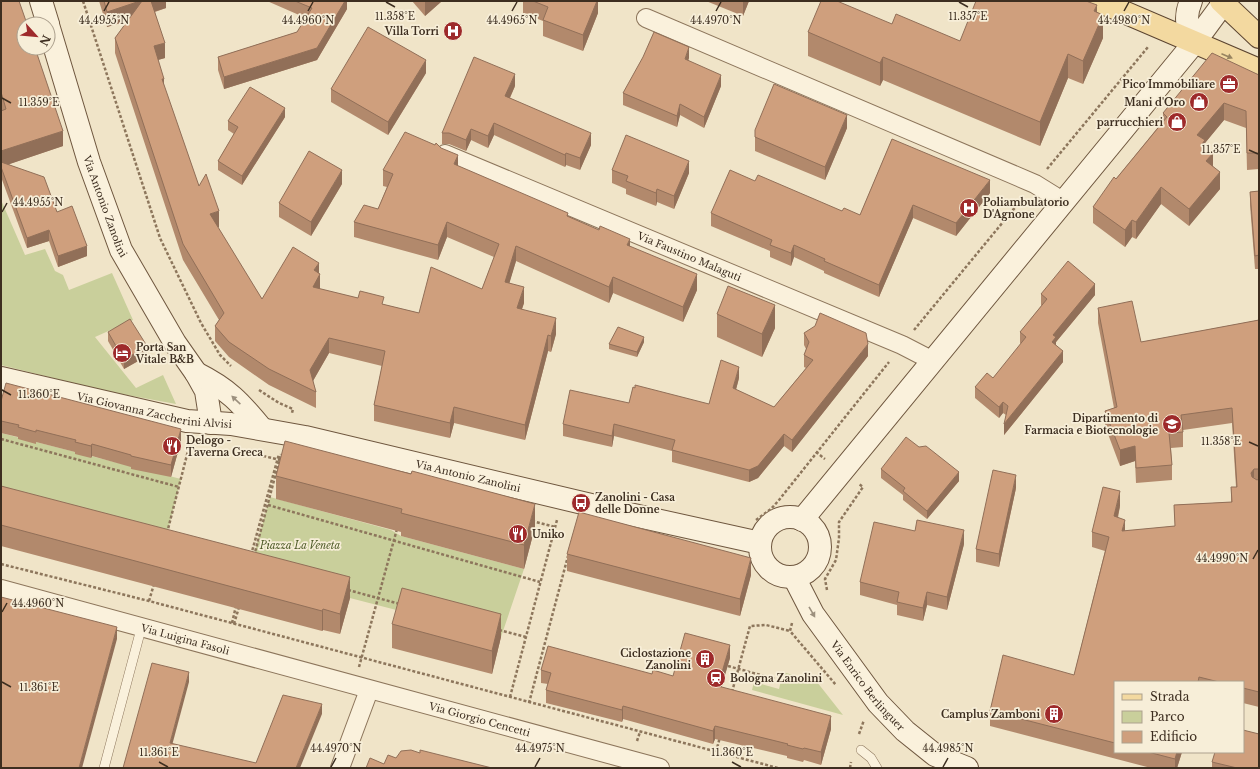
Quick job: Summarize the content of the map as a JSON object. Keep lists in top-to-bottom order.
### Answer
{
  "streets": {
    "street": [
      "Via Antonio Zanolini",
      "Via Faustino Malaguti",
      "Via Giovanna Zaccherini Alvisi",
      "Via Luigina Fasoli",
      "Via Enrico Berlinguer",
      "Via Giorgio Cencetti"
    ]
  },
  "crossings": [
    ["Via Antonio Zanolini", "Via Giovanna Zaccherini Alvisi"],
    ["Via Antonio Zanolini", "Via Enrico Berlinguer"],
    ["Via Luigina Fasoli", "Via Giorgio Cencetti"]
  ],
  "one_way": ["Via Enrico Berlinguer"],
  "parks": ["Piazza La Veneta"],
  "places": {
    "hospital": ["Villa Torri", "Poliambulatorio D'Agnone"],
    "office": ["Pico Immobiliare"],
    "shop": ["Mani d'Oro", "parrucchieri"],
    "hotel": ["Porta San Vitale B&B"],
    "school or university": ["Dipartimento di Farmacia e Biotecnologie"],
    "restaurant": ["Delogo - Taverna Greca", "Uniko"],
    "bus stop": ["Zanolini - Casa delle Donne"],
    "building": ["Ciclostazione Zanolini", "Camplus Zamboni"],
    "station": ["Bologna Zanolini"]
  },
  "legend": ["Strada", "Parco", "Edificio"],
  "north": "bottom right",
  "coordinates": [
    "11.358°E",
    "11.357°E",
    "44.4955°N",
    "44.4960°N",
    "44.4965°N",
    "44.4970°N",
    "44.4980°N",
    "11.359°E",
    "11.360°E",
    "44.4990°N",
    "11.361°E",
    "44.4975°N",
    "44.4985°N"
  ]
}
